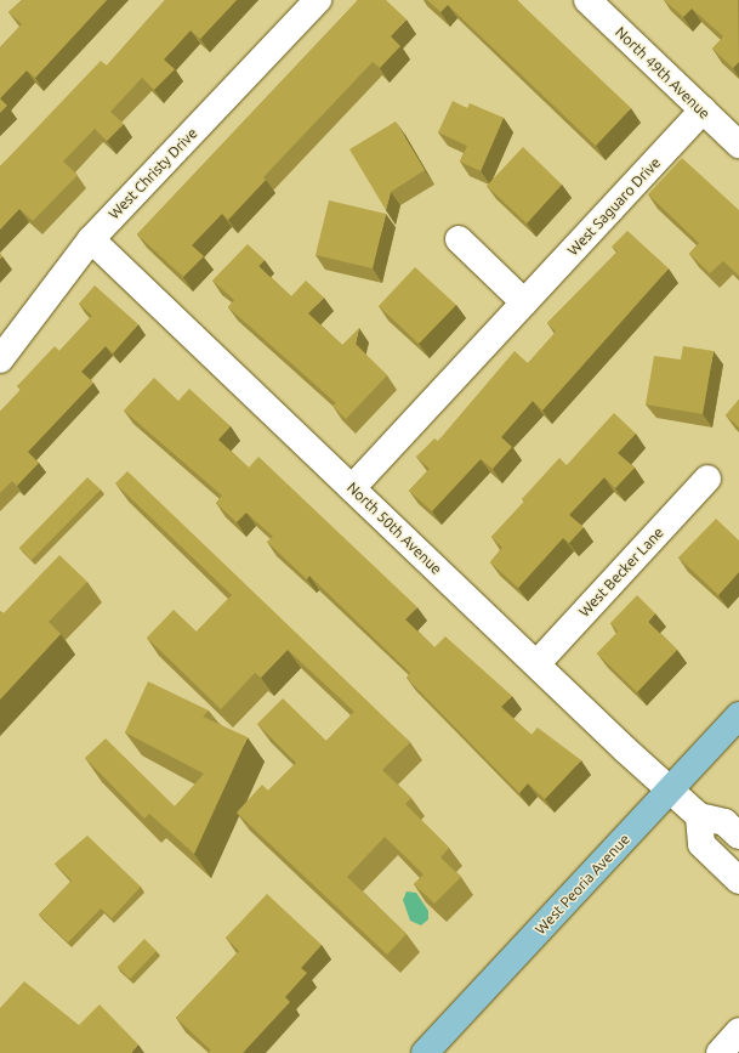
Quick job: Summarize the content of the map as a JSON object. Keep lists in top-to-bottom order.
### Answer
{
  "streets": {
    "main road": ["West Peoria Avenue"],
    "street": [
      "North 49th Avenue",
      "West Christy Drive",
      "West Saguaro Drive",
      "North 50th Avenue",
      "West Becker Lane"
    ]
  },
  "crossings": [
    ["North 49th Avenue", "West Saguaro Drive"],
    ["West Christy Drive", "North 50th Avenue"],
    ["West Saguaro Drive", "North 50th Avenue"],
    ["North 50th Avenue", "West Becker Lane"],
    ["North 50th Avenue", "West Peoria Avenue"]
  ]
}
